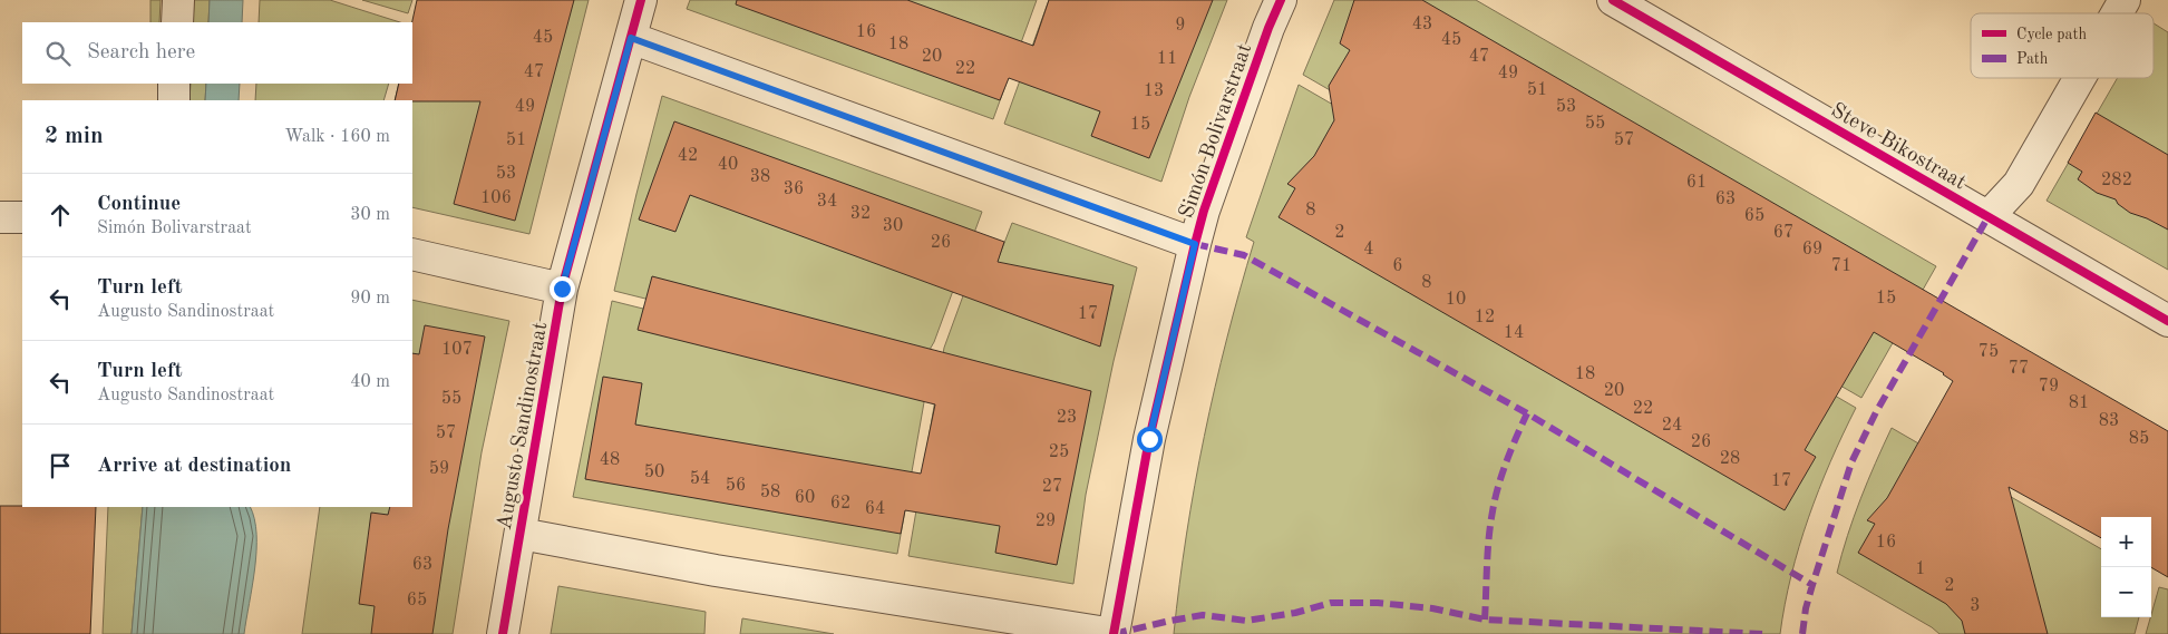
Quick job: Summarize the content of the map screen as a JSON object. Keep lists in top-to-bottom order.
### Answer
{
  "streets": {
    "street": ["Simón Bolivarstraat", "Steve Bikostraat", "Augusto Sandinostraat"]
  },
  "crossings": [
    ["Simón Bolivarstraat", "Augusto Sandinostraat"]
  ],
  "house_numbers": [
    "43",
    "9",
    "16",
    "45",
    "45",
    "18",
    "20",
    "47",
    "11",
    "22",
    "47",
    "49",
    "51",
    "13",
    "49",
    "53",
    "55",
    "15",
    "51",
    "57",
    "42",
    "40",
    "53",
    "38",
    "282",
    "61",
    "36",
    "106",
    "63",
    "34",
    "8",
    "32",
    "65",
    "30",
    "2",
    "67",
    "26",
    "4",
    "69",
    "6",
    "71",
    "8",
    "15",
    "10",
    "17",
    "12",
    "14",
    "107",
    "75",
    "77",
    "18",
    "79",
    "20",
    "55",
    "81",
    "22",
    "23",
    "83",
    "24",
    "57",
    "85",
    "26",
    "25",
    "28",
    "48",
    "59",
    "50",
    "54",
    "17",
    "56",
    "27",
    "58",
    "60",
    "62",
    "64",
    "29",
    "16",
    "63",
    "1",
    "2",
    "65",
    "3"
  ],
  "legend": ["Cycle path", "Path"],
  "page": {
    "search": "Search here",
    "heading": ["2 min", "Walk · 160 m"],
    "list": [
      ["Continue", "Simón Bolivarstraat", "30 m"],
      ["Turn left", "Augusto Sandinostraat", "90 m"],
      ["Turn left", "Augusto Sandinostraat", "40 m"],
      "Arrive at destination"
    ],
    "map_buttons": ["+", "−"]
  }
}
